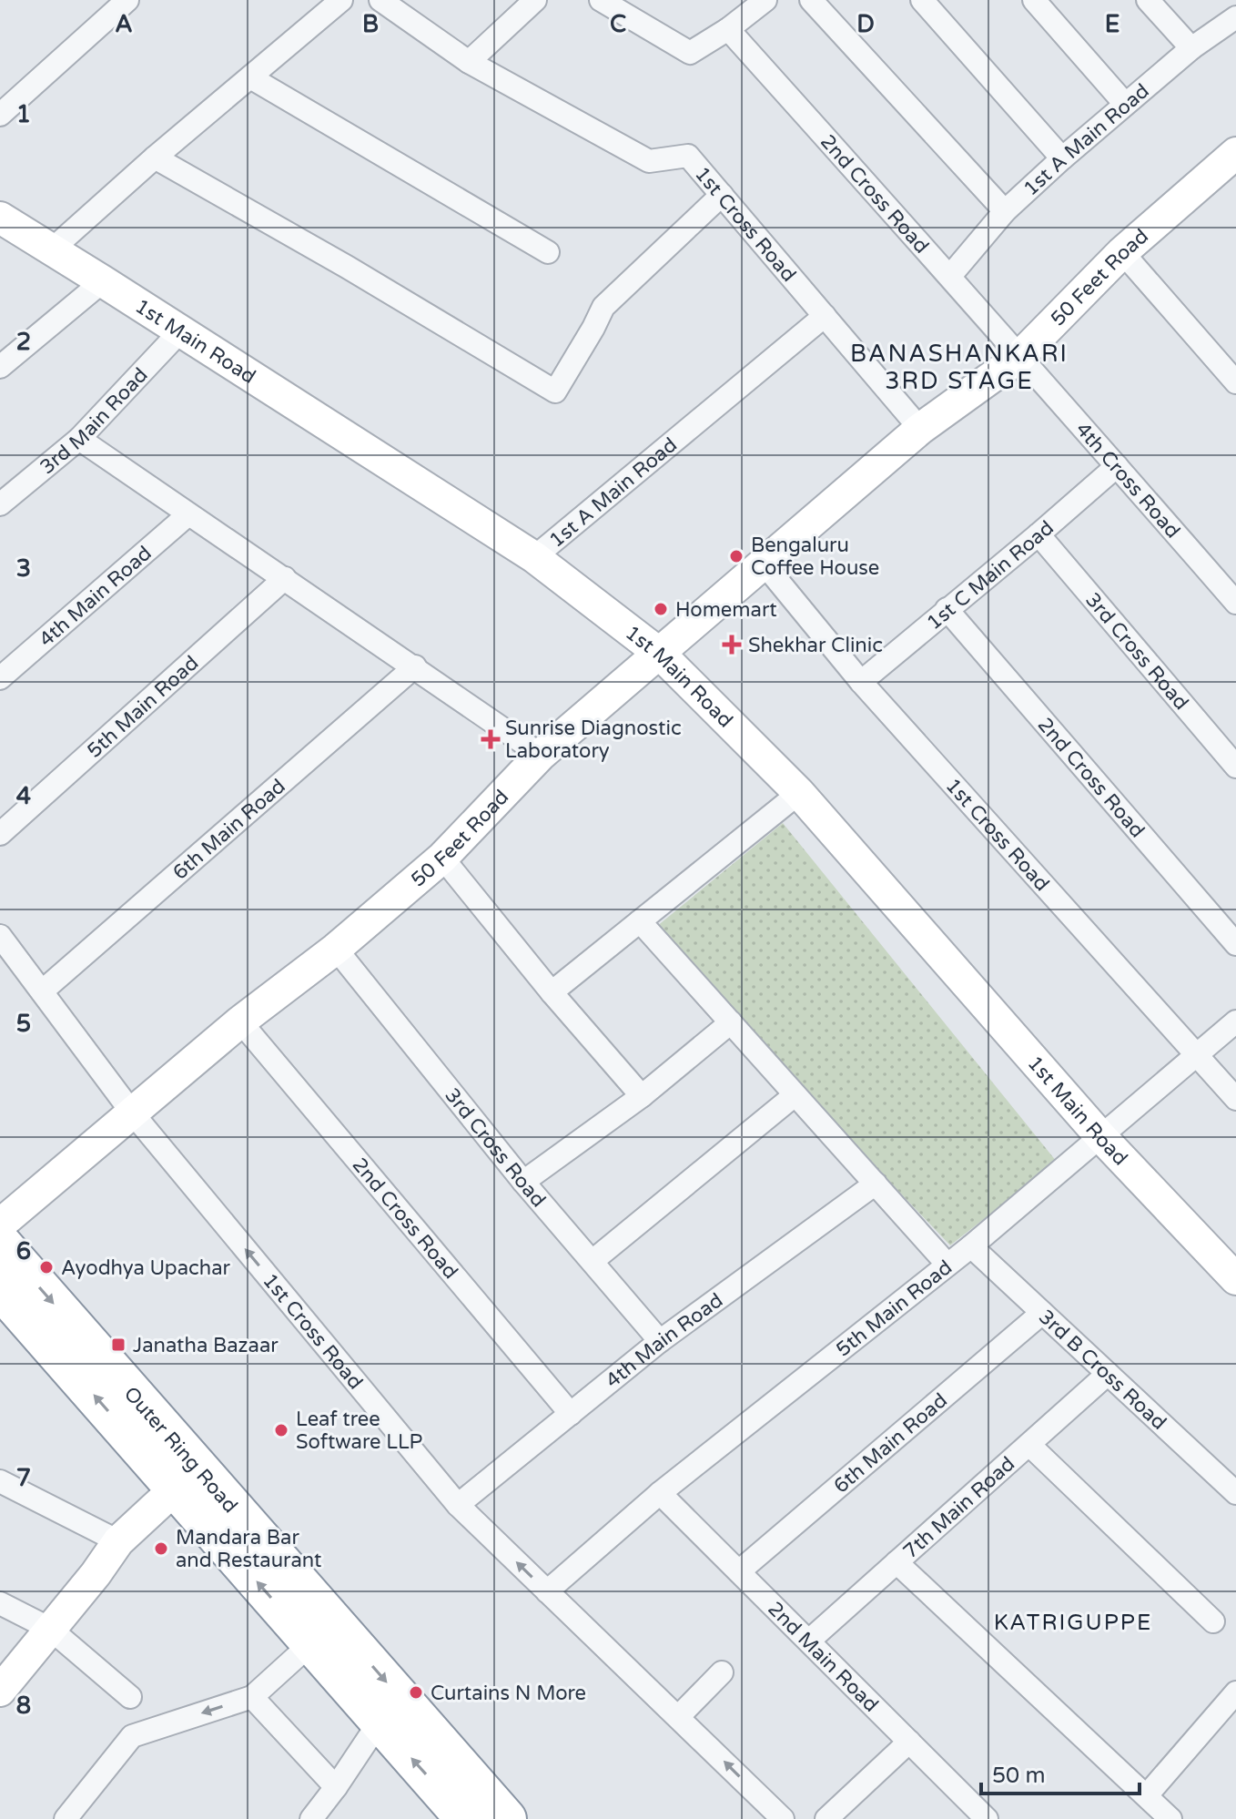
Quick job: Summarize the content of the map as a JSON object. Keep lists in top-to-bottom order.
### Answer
{
  "streets": {
    "highway": ["Outer Ring Road"],
    "street": [
      "1st A Main Road",
      "2nd Cross Road",
      "1st Cross Road",
      "50 Feet Road",
      "1st Main Road",
      "3rd Main Road",
      "4th Cross Road",
      "1st C Main Road",
      "4th Main Road",
      "3rd Cross Road",
      "5th Main Road",
      "6th Main Road",
      "3rd B Cross Road",
      "7th Main Road",
      "2nd Main Road"
    ]
  },
  "crossings": [
    ["1st A Main Road", "2nd Cross Road"],
    ["1st A Main Road", "1st Cross Road"],
    ["1st A Main Road", "1st Main Road"],
    ["2nd Cross Road", "50 Feet Road"],
    ["2nd Cross Road", "4th Cross Road"],
    ["2nd Cross Road", "1st C Main Road"],
    ["2nd Cross Road", "4th Main Road"],
    ["1st Cross Road", "50 Feet Road"],
    ["1st Cross Road", "1st C Main Road"],
    ["1st Cross Road", "4th Main Road"],
    ["1st Cross Road", "5th Main Road"],
    ["1st Cross Road", "6th Main Road"],
    ["50 Feet Road", "1st Main Road"],
    ["50 Feet Road", "4th Cross Road"],
    ["50 Feet Road", "3rd Cross Road"],
    ["1st Main Road", "3rd Main Road"],
    ["1st Main Road", "5th Main Road"],
    ["4th Cross Road", "1st C Main Road"],
    ["1st C Main Road", "3rd Cross Road"],
    ["4th Main Road", "3rd Cross Road"],
    ["5th Main Road", "3rd B Cross Road"],
    ["5th Main Road", "2nd Main Road"],
    ["6th Main Road", "3rd B Cross Road"],
    ["6th Main Road", "2nd Main Road"],
    ["3rd B Cross Road", "7th Main Road"],
    ["7th Main Road", "2nd Main Road"]
  ],
  "districts": ["BANASHANKARI 3RD STAGE", "KATRIGUPPE"],
  "places": {
    "other": [
      "Bengaluru Coffee House",
      "Homemart",
      "Ayodhya Upachar",
      "Leaf tree Software LLP",
      "Mandara Bar and Restaurant",
      "Curtains N More"
    ],
    "health": ["Shekhar Clinic", "Sunrise Diagnostic Laboratory"],
    "transit": ["Janatha Bazaar"]
  },
  "scale_bar": "50 m",
  "grid": {
    "columns": [
      "A",
      "B",
      "C",
      "D",
      "E"
    ],
    "rows": [
      "1",
      "2",
      "3",
      "4",
      "5",
      "6",
      "7",
      "8"
    ]
  }
}
